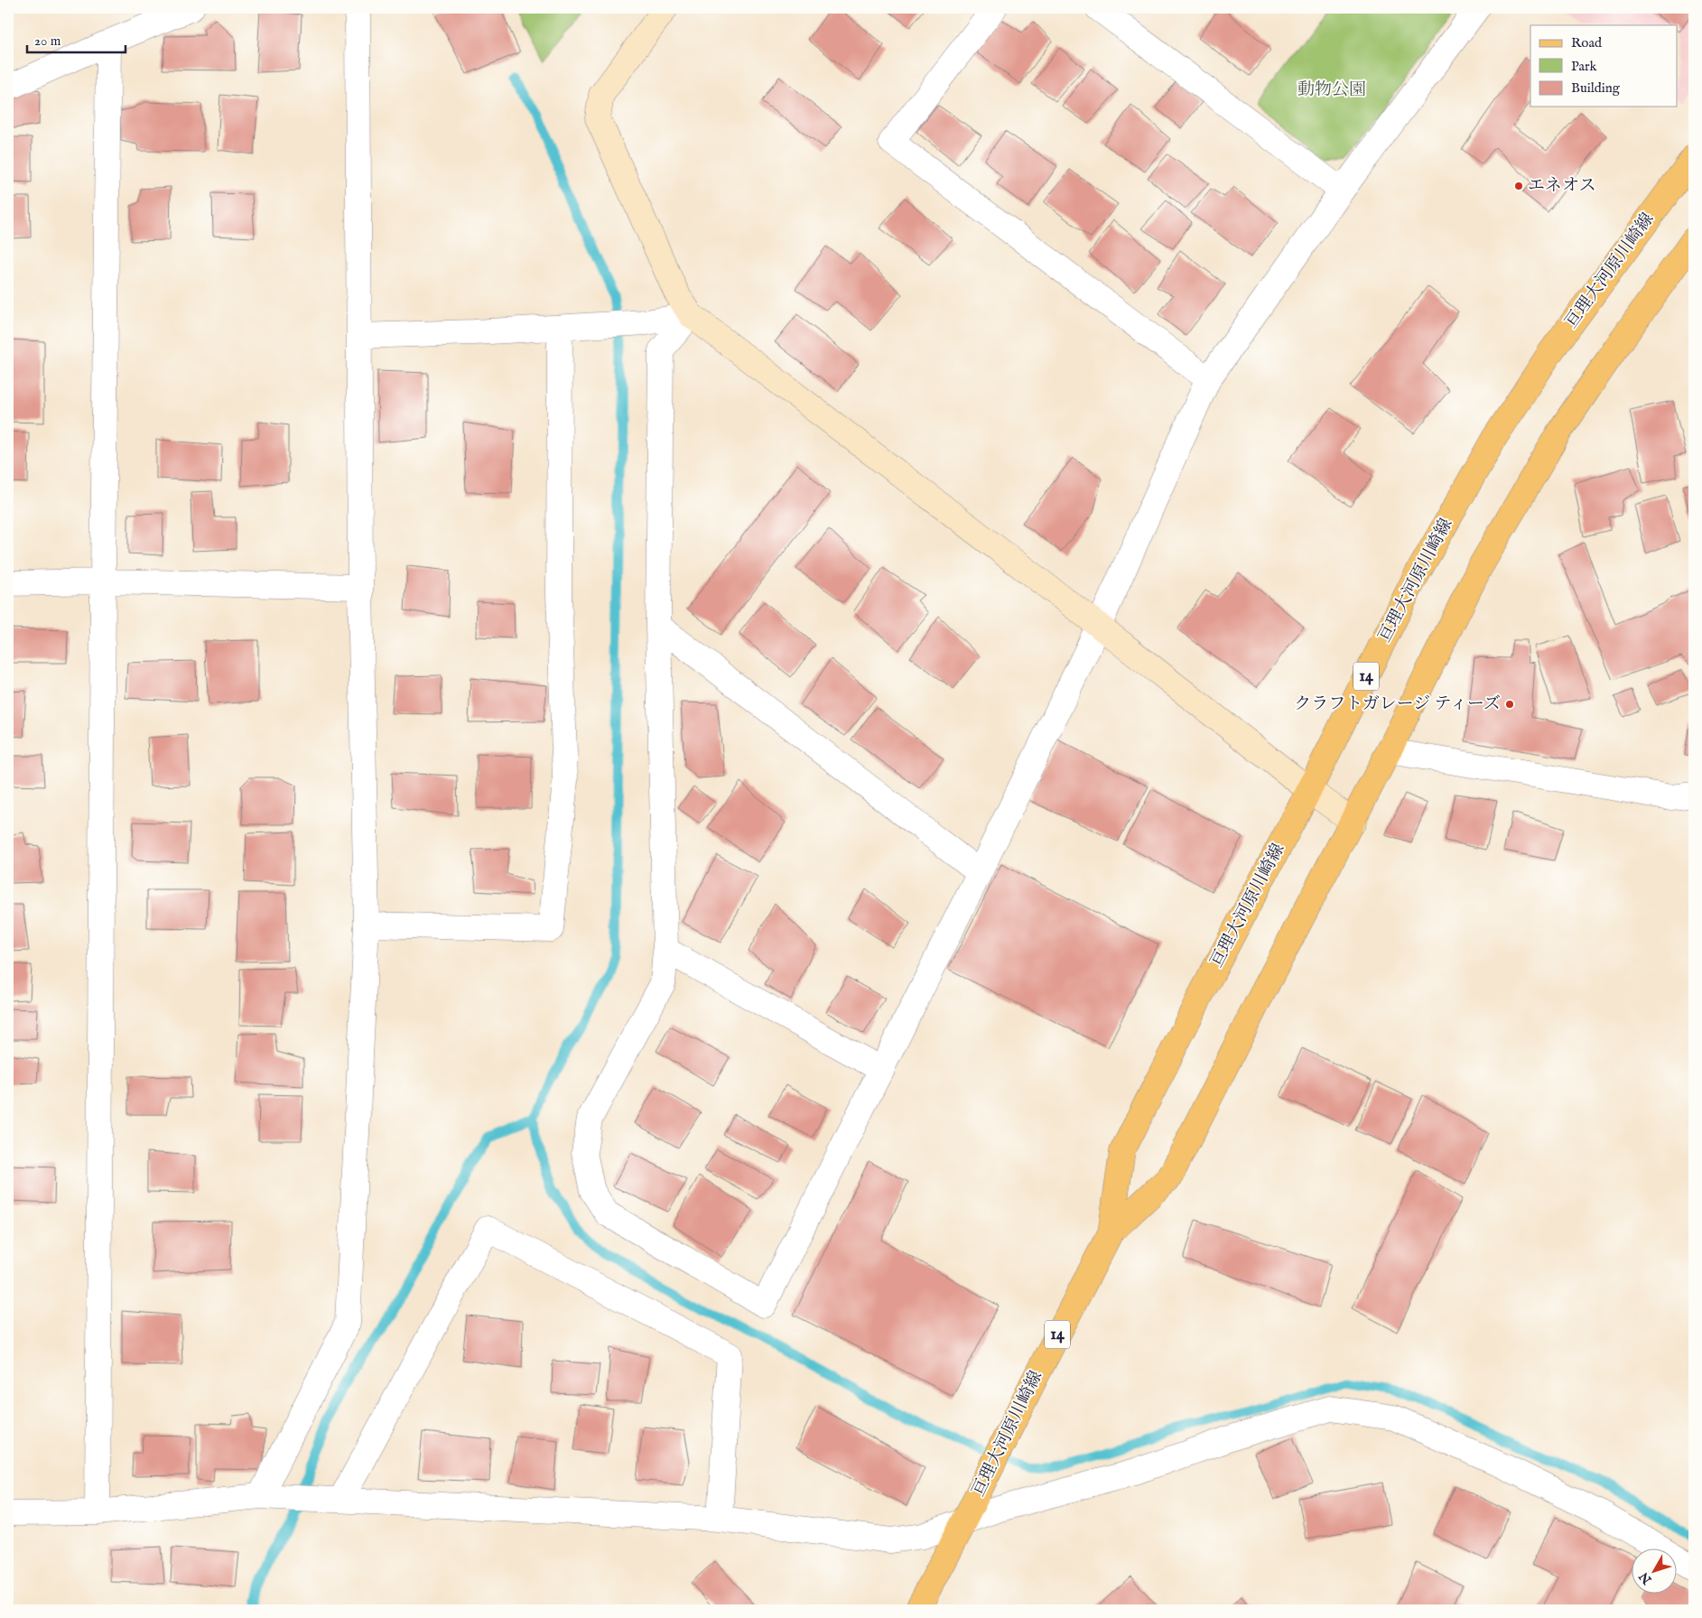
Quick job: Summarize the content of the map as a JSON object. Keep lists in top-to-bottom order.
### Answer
{
  "streets": {
    "main road": ["亘理大河原川崎線", "14"]
  },
  "parks": ["動物公園"],
  "places": ["エネオス", "クラフトガレージ ティーズ"],
  "legend": ["Road", "Park", "Building"],
  "scale_bar": "20 m",
  "north": "bottom left"
}
